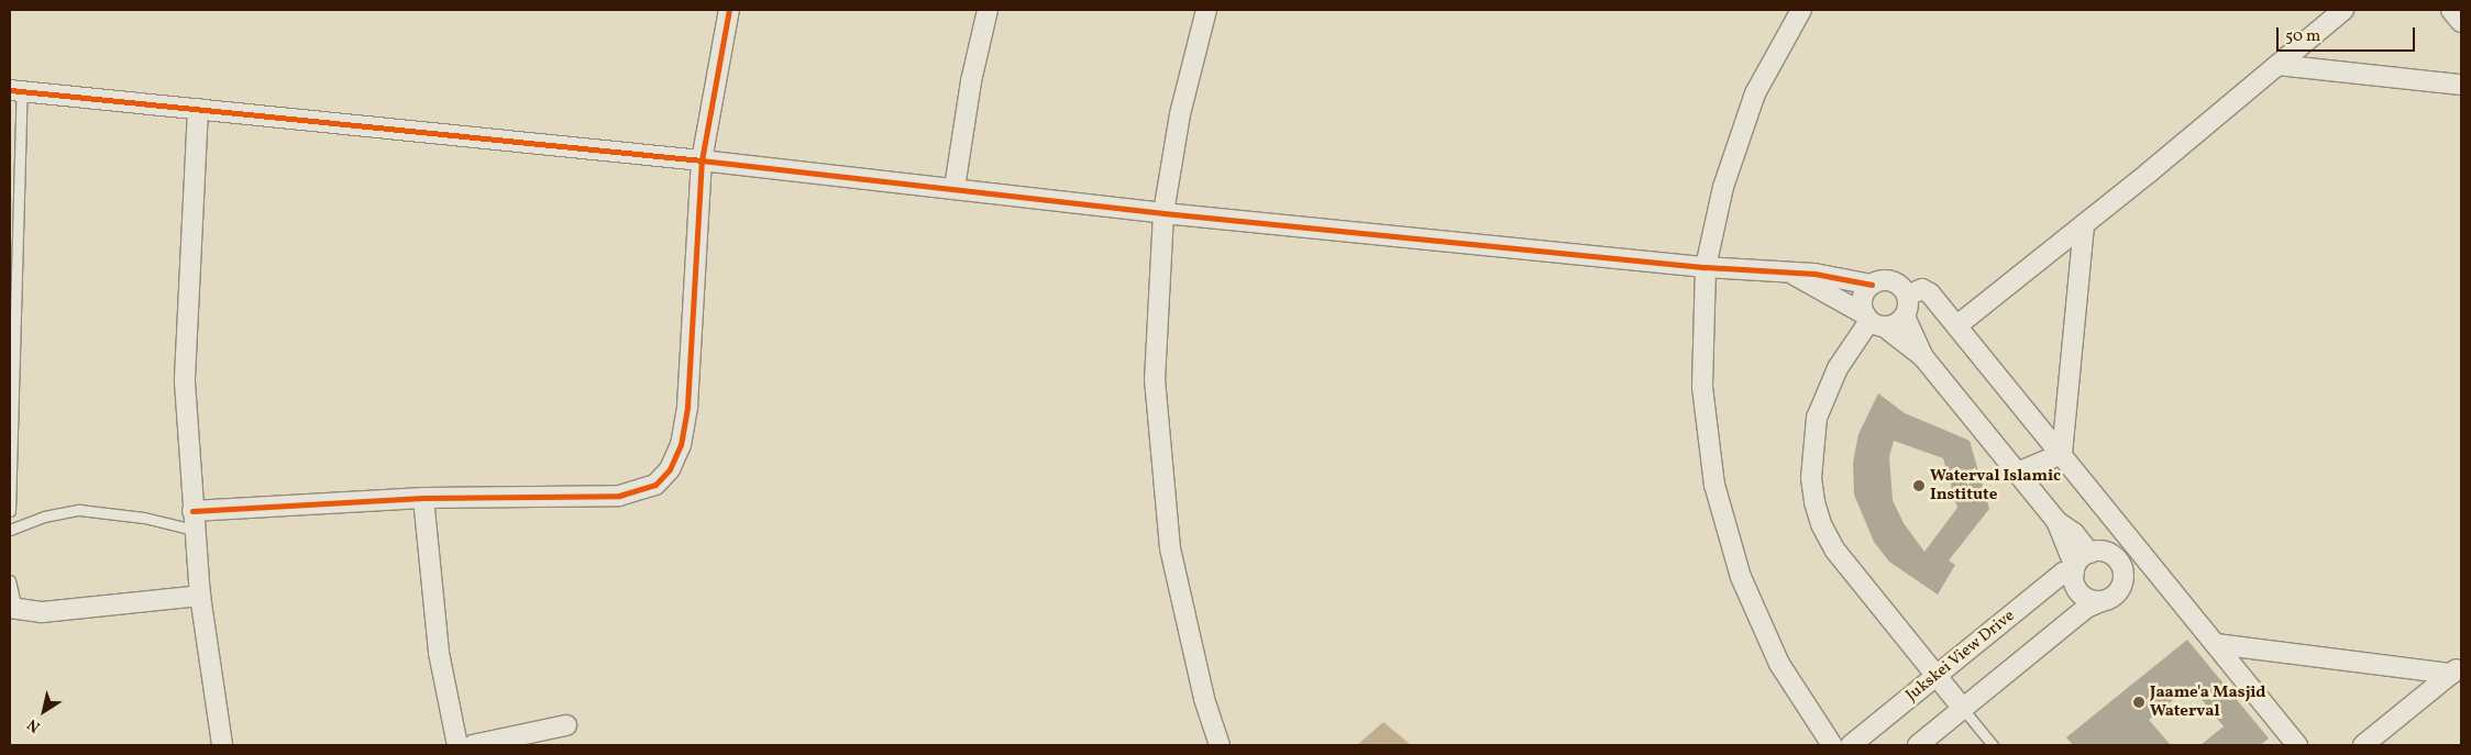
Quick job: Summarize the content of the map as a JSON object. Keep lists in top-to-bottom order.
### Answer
{
  "streets": {
    "street": ["Jukskei View Drive"]
  },
  "places": ["Waterval Islamic Institute", "Jaame'a Masjid Waterval"],
  "scale_bar": "50 m",
  "north": "bottom left"
}
